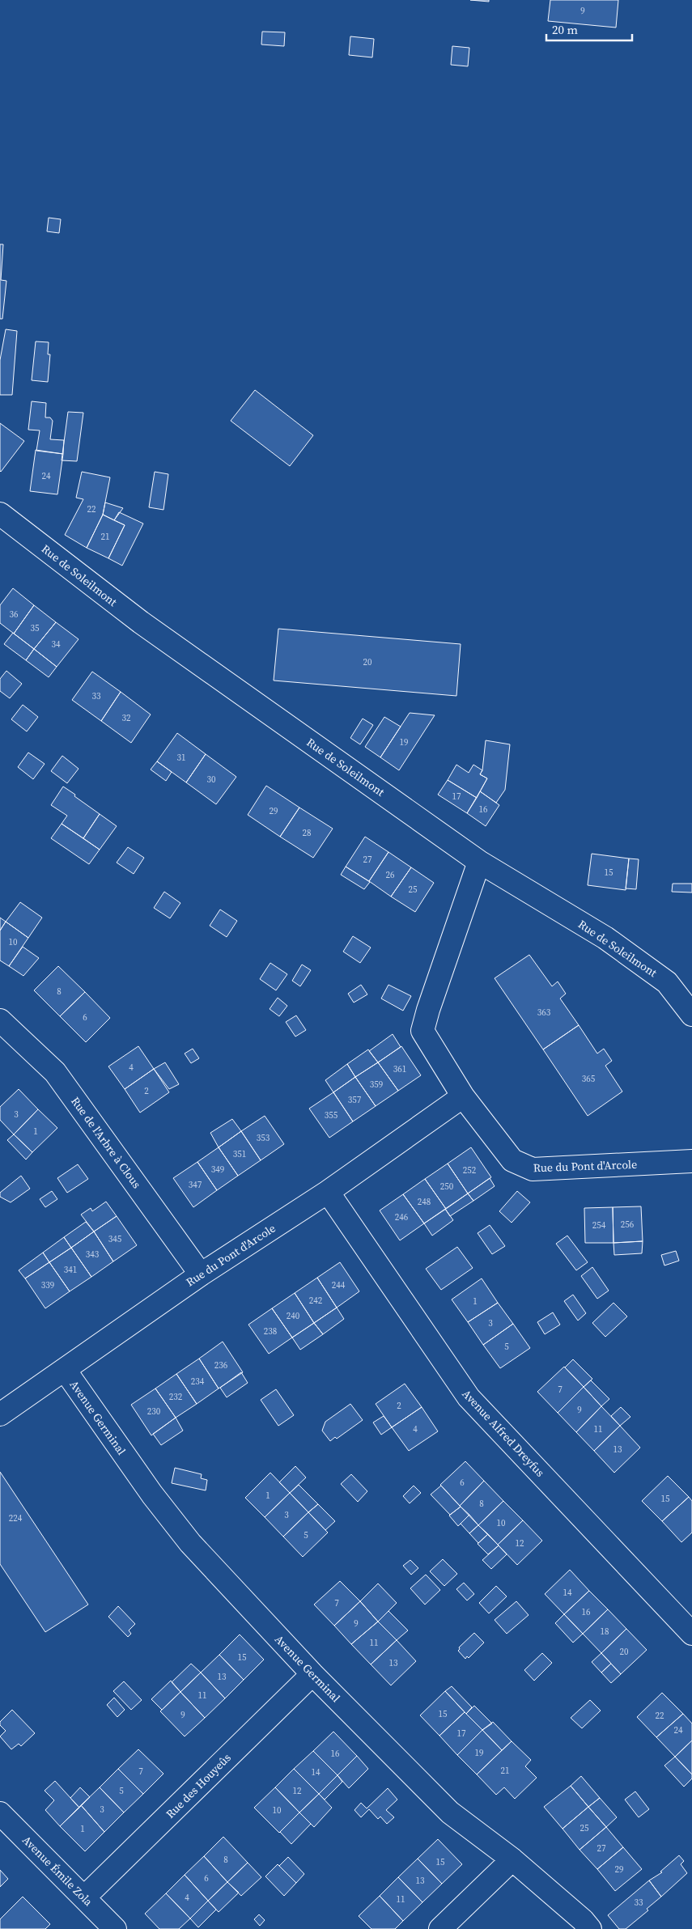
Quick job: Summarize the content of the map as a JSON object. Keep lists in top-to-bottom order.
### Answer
{
  "streets": {
    "street": [
      "Rue de Soleilmont",
      "Rue de l'Arbre à Clous",
      "Rue du Pont d'Arcole",
      "Avenue Germinal",
      "Avenue Alfred Dreyfus",
      "Rue des Houyeûs",
      "Avenue Émile Zola"
    ]
  },
  "crossings": [
    ["Rue de Soleilmont", "Rue du Pont d'Arcole"],
    ["Rue de l'Arbre à Clous", "Rue du Pont d'Arcole"],
    ["Rue du Pont d'Arcole", "Avenue Germinal"],
    ["Rue du Pont d'Arcole", "Avenue Alfred Dreyfus"],
    ["Avenue Germinal", "Rue des Houyeûs"],
    ["Rue des Houyeûs", "Avenue Émile Zola"]
  ],
  "house_numbers": [
    "9",
    "24",
    "22",
    "21",
    "36",
    "35",
    "34",
    "20",
    "33",
    "32",
    "19",
    "31",
    "30",
    "17",
    "16",
    "29",
    "28",
    "27",
    "15",
    "26",
    "25",
    "10",
    "8",
    "363",
    "6",
    "4",
    "361",
    "365",
    "359",
    "2",
    "357",
    "3",
    "355",
    "1",
    "353",
    "351",
    "349",
    "252",
    "347",
    "250",
    "248",
    "246",
    "256",
    "254",
    "345",
    "343",
    "341",
    "339",
    "244",
    "242",
    "1",
    "240",
    "3",
    "238",
    "5",
    "236",
    "234",
    "7",
    "232",
    "2",
    "9",
    "230",
    "4",
    "11",
    "13",
    "6",
    "1",
    "15",
    "8",
    "3",
    "224",
    "10",
    "5",
    "12",
    "14",
    "7",
    "16",
    "9",
    "18",
    "11",
    "20",
    "15",
    "13",
    "13",
    "11",
    "15",
    "9",
    "22",
    "24",
    "17",
    "19",
    "16",
    "21",
    "7",
    "14",
    "5",
    "12",
    "3",
    "10",
    "25",
    "1",
    "27",
    "8",
    "15",
    "29",
    "6",
    "13",
    "4",
    "11",
    "33"
  ],
  "scale_bar": "20 m"
}
